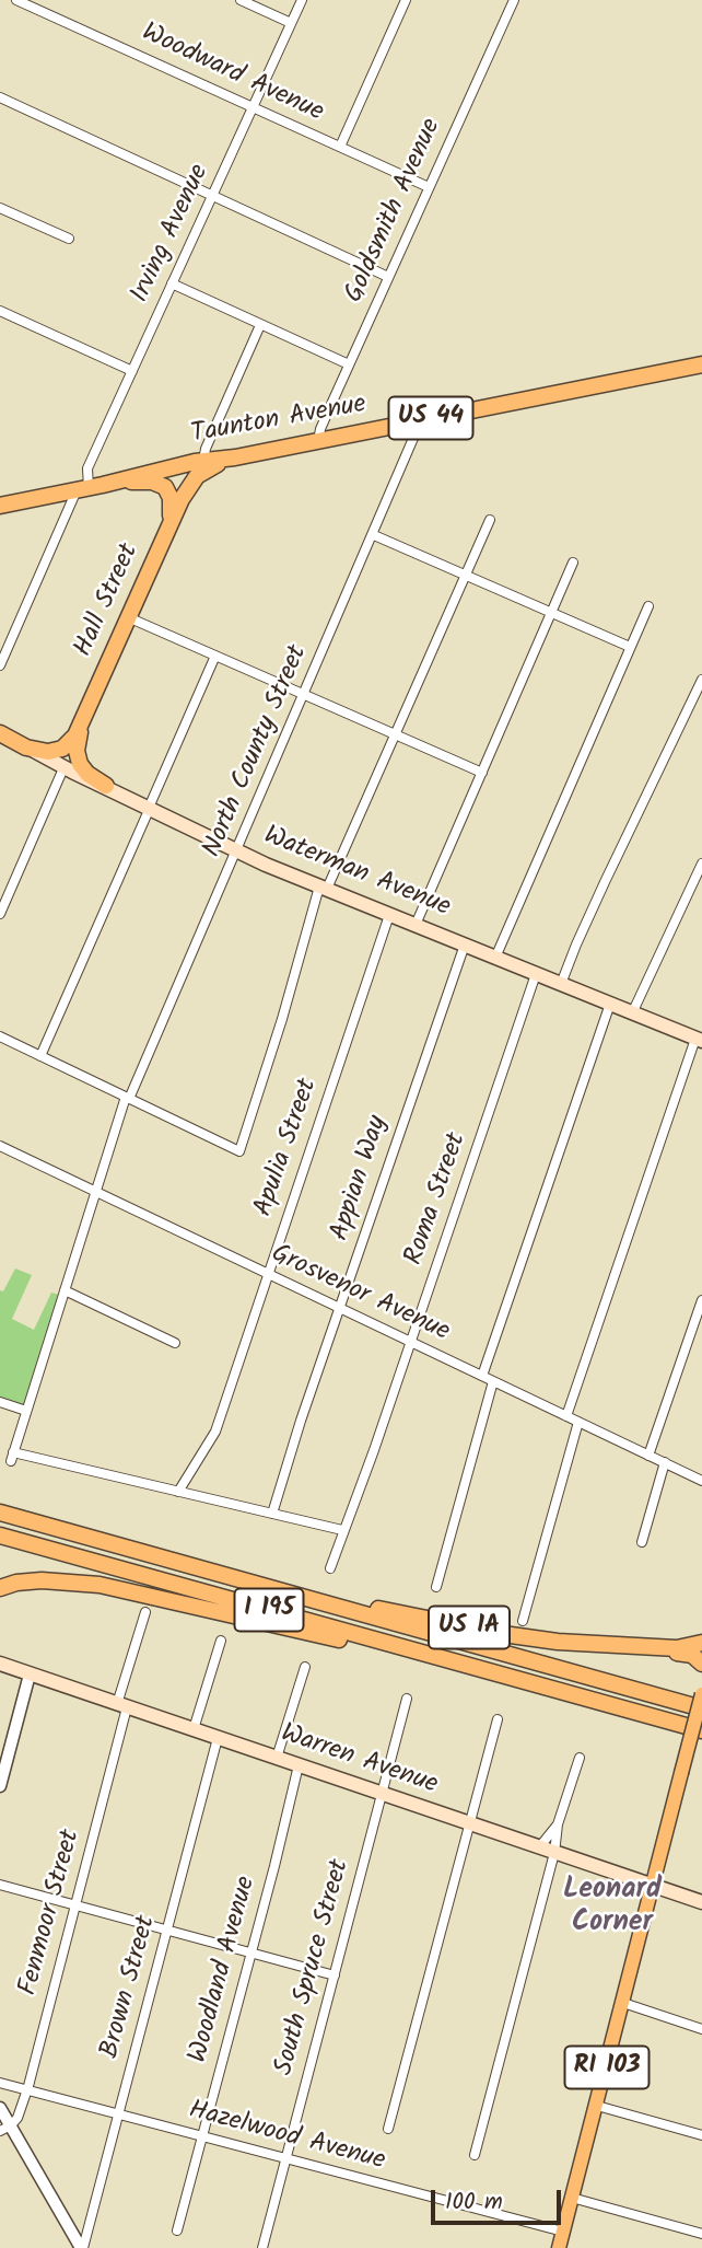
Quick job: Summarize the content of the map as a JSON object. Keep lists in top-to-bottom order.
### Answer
{
  "streets": {
    "highway": [
      "US 44",
      "Taunton Avenue",
      "Hall Street",
      "Waterman Avenue",
      "I 195",
      "US 1A"
    ],
    "main road": ["Warren Avenue", "RI 103"],
    "street": [
      "Woodward Avenue",
      "Goldsmith Avenue",
      "Irving Avenue",
      "North County Street",
      "Apulia Street",
      "Appian Way",
      "Roma Street",
      "Grosvenor Avenue",
      "Fenmoor Street",
      "South Spruce Street",
      "Woodland Avenue",
      "Brown Street",
      "Hazelwood Avenue"
    ]
  },
  "crossings": [
    ["Woodward Avenue", "Goldsmith Avenue"],
    ["Woodward Avenue", "Irving Avenue"],
    ["Goldsmith Avenue", "Taunton Avenue"],
    ["Irving Avenue", "Taunton Avenue"],
    ["Taunton Avenue", "Hall Street"],
    ["Taunton Avenue", "North County Street"],
    ["Hall Street", "Waterman Avenue"],
    ["North County Street", "Waterman Avenue"],
    ["North County Street", "Apulia Street"],
    ["North County Street", "Grosvenor Avenue"],
    ["Waterman Avenue", "Apulia Street"],
    ["Waterman Avenue", "Appian Way"],
    ["Waterman Avenue", "Roma Street"],
    ["Apulia Street", "Grosvenor Avenue"],
    ["Appian Way", "Grosvenor Avenue"],
    ["Roma Street", "Grosvenor Avenue"],
    ["I 195", "US 1A"],
    ["Warren Avenue", "Fenmoor Street"],
    ["Warren Avenue", "South Spruce Street"],
    ["Warren Avenue", "Woodland Avenue"],
    ["Warren Avenue", "Brown Street"],
    ["Warren Avenue", "RI 103"],
    ["Fenmoor Street", "Hazelwood Avenue"],
    ["South Spruce Street", "Hazelwood Avenue"],
    ["Woodland Avenue", "Hazelwood Avenue"],
    ["Brown Street", "Hazelwood Avenue"],
    ["RI 103", "Hazelwood Avenue"]
  ],
  "districts": ["Leonard Corner"],
  "scale_bar": "100 m"
}
